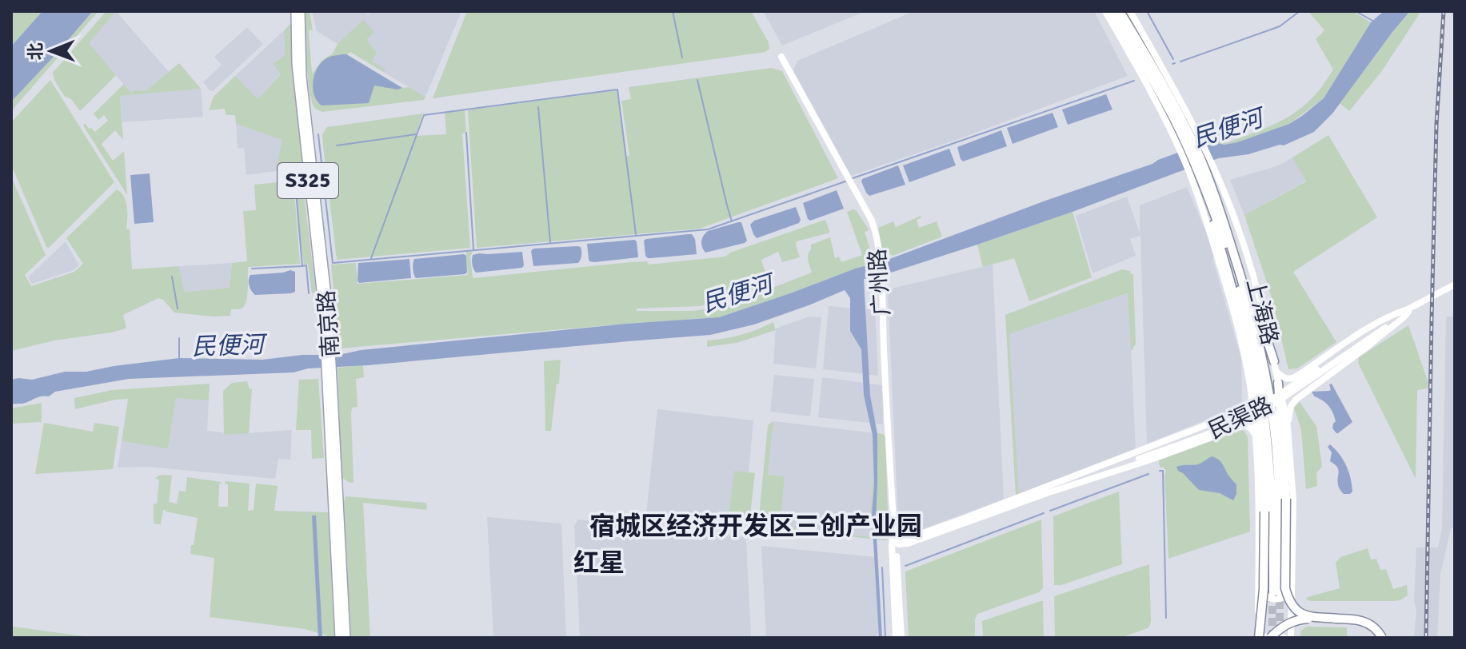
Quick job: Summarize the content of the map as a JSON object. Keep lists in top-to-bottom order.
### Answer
{
  "streets": {
    "highway": ["上海路"],
    "main road": [
      "S325",
      "广州路",
      "南京路",
      "民渠路"
    ]
  },
  "crossings": [
    ["广州路", "民渠路"],
    ["上海路", "民渠路"]
  ],
  "districts": ["宿城区经济开发区三创产业园", "红星"],
  "water": ["民便河"],
  "north": "left"
}
